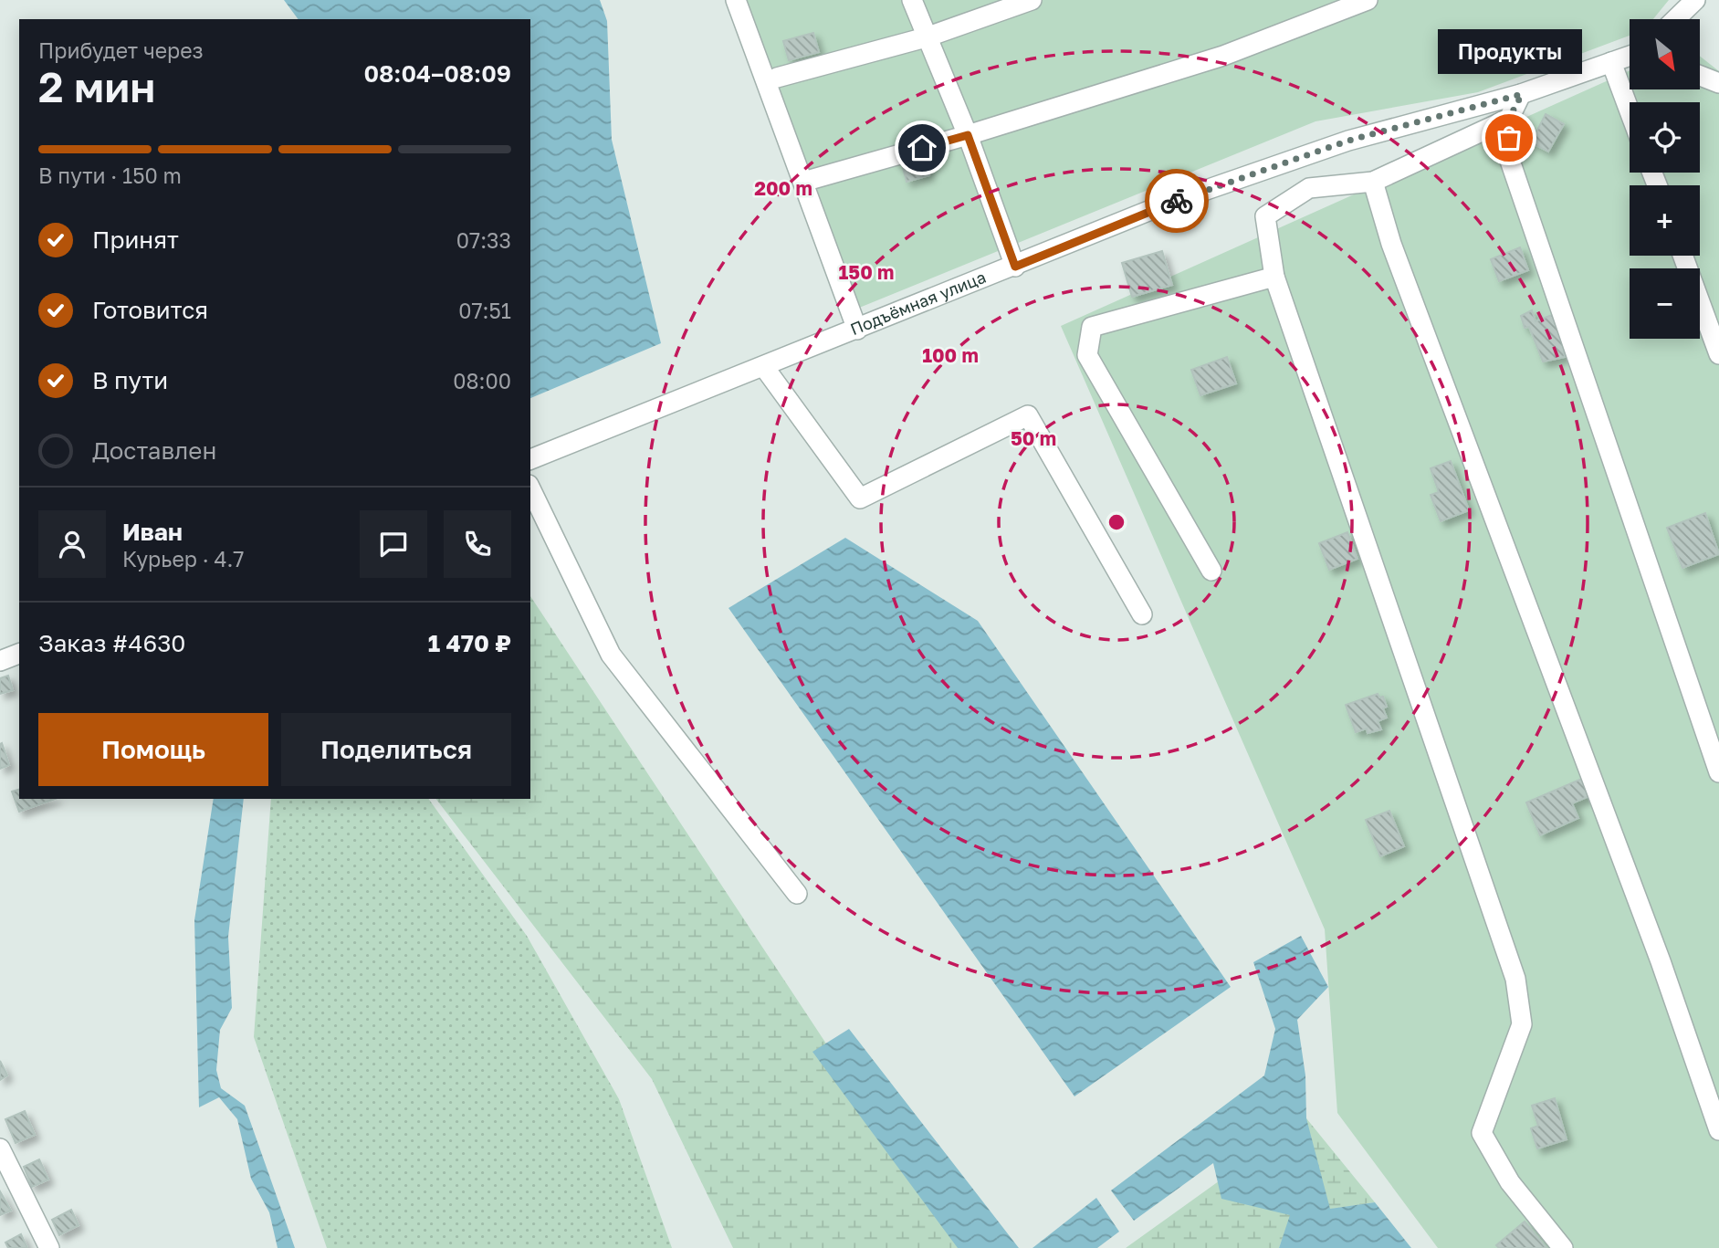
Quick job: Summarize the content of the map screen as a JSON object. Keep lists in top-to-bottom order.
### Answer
{
  "streets": {
    "street": ["Подъёмная улица"]
  },
  "places": ["Продукты"],
  "north": "bottom right",
  "page": {
    "map_buttons": ["+", "−"],
    "heading": ["2 мин", "Прибудет через", "08:04–08:09"],
    "panel": [
      "Иван",
      "Курьер · 4.7",
      "Заказ #4630",
      "1 470 ₽"
    ],
    "bubble": "Продукты",
    "bar": "В пути · 150 m",
    "list": [
      ["Принят", "07:33"],
      ["Готовится", "07:51"],
      ["В пути", "08:00"],
      "Доставлен"
    ],
    "buttons": ["Помощь", "Поделиться"]
  },
  "rings": [
    "200 m",
    "150 m",
    "100 m",
    "50 m"
  ]
}
